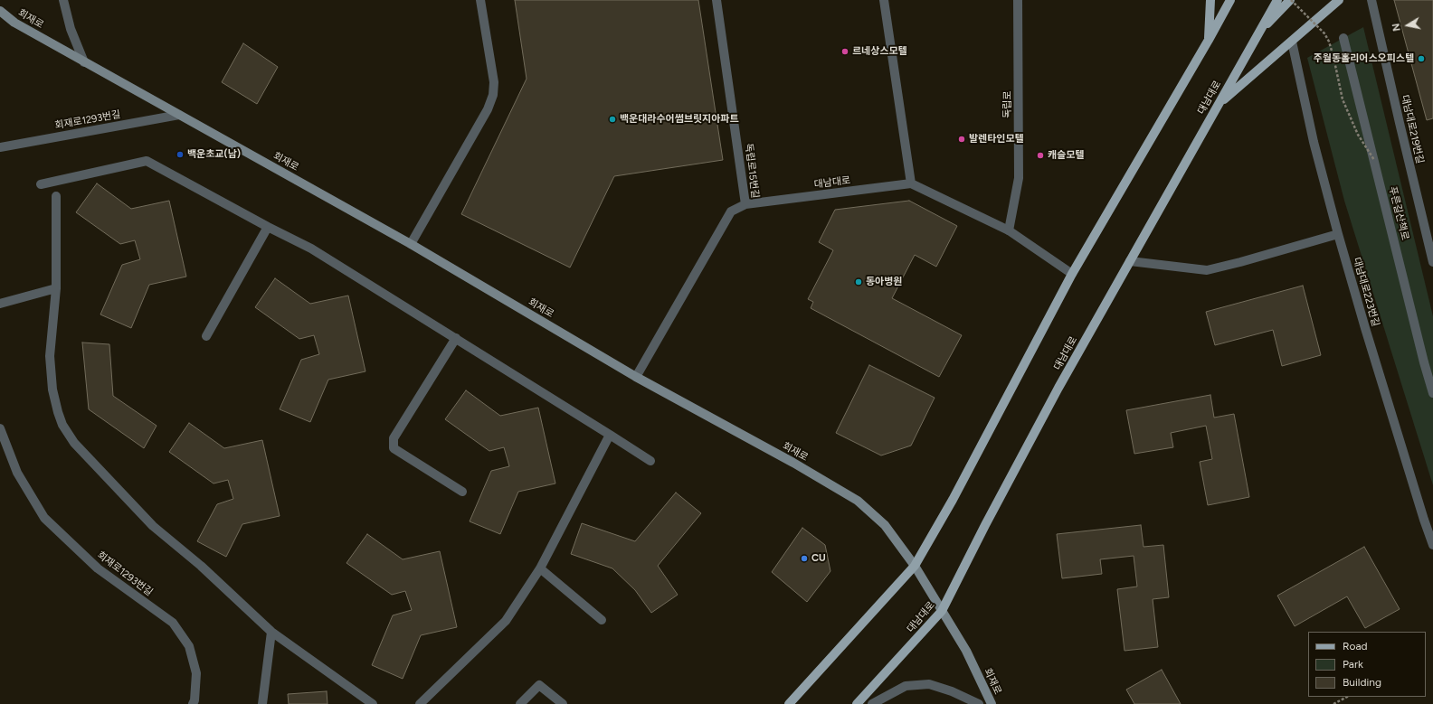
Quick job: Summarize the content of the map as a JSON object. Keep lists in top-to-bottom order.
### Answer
{
  "streets": {
    "main road": ["회재로", "대남대로"],
    "street": [
      "독립로",
      "회재로1293번길",
      "대남대로219번길",
      "독립로15번길",
      "푸른길산책로",
      "대남대로223번길"
    ]
  },
  "crossings": [
    ["회재로", "대남대로"],
    ["회재로", "회재로1293번길"],
    ["회재로", "독립로15번길"],
    ["대남대로", "독립로15번길"]
  ],
  "places": [
    "르네상스모텔",
    "주월동홀리어스오피스텔",
    "백운대라수어썸브릿지아파트",
    "발렌타인모텔",
    "백운초교(남)",
    "캐슬모텔",
    "동아병원",
    "CU"
  ],
  "legend": ["Road", "Park", "Building"],
  "north": "left"
}
